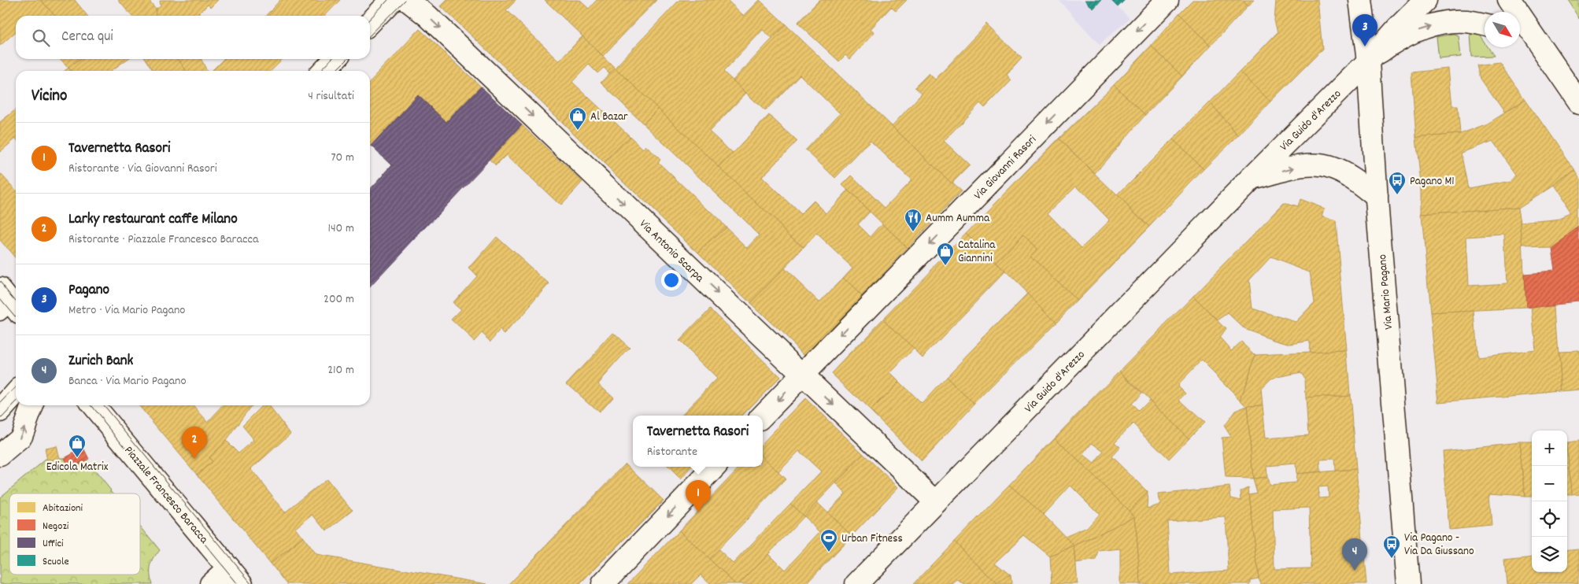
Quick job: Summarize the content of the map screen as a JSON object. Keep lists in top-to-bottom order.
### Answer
{
  "streets": {
    "street": [
      "Via Guido d'Arezzo",
      "Via Giovanni Rasori",
      "Via Antonio Scarpa",
      "Via Mario Pagano",
      "Piazzale Francesco Baracca"
    ]
  },
  "crossings": [
    ["Via Guido d'Arezzo", "Via Antonio Scarpa"],
    ["Via Guido d'Arezzo", "Via Mario Pagano"],
    ["Via Giovanni Rasori", "Via Antonio Scarpa"]
  ],
  "one_way": ["Via Giovanni Rasori", "Via Antonio Scarpa"],
  "places": {
    "shop": ["Al Bazar", "Catalina Giannini", "Edicola Matrix"],
    "bus stop": ["Pagano M1", "Via Pagano - Via Da Giussano"],
    "restaurant": ["Aumm Aumma"],
    "sports": ["Urban Fitness"]
  },
  "legend": [
    "Abitazioni",
    "Negozi",
    "Uffici",
    "Scuole"
  ],
  "north": "bottom right",
  "page": {
    "pins": [
      "3",
      "2",
      "1",
      "4"
    ],
    "search": "Cerca qui",
    "heading": ["Vicino", "4 risultati"],
    "list": [
      {
        "mark": "1",
        "name": "Tavernetta Rasori",
        "note": "Ristorante · Via Giovanni Rasori",
        "value": "70 m"
      },
      {
        "mark": "2",
        "name": "Larky restaurant caffe Milano",
        "note": "Ristorante · Piazzale Francesco Baracca",
        "value": "140 m"
      },
      {
        "mark": "3",
        "name": "Pagano",
        "note": "Metro · Via Mario Pagano",
        "value": "200 m"
      },
      {
        "mark": "4",
        "name": "Zurich Bank",
        "note": "Banca · Via Mario Pagano",
        "value": "210 m"
      }
    ],
    "popup": ["Tavernetta Rasori", "Ristorante"],
    "map_buttons": ["+", "−"]
  }
}
